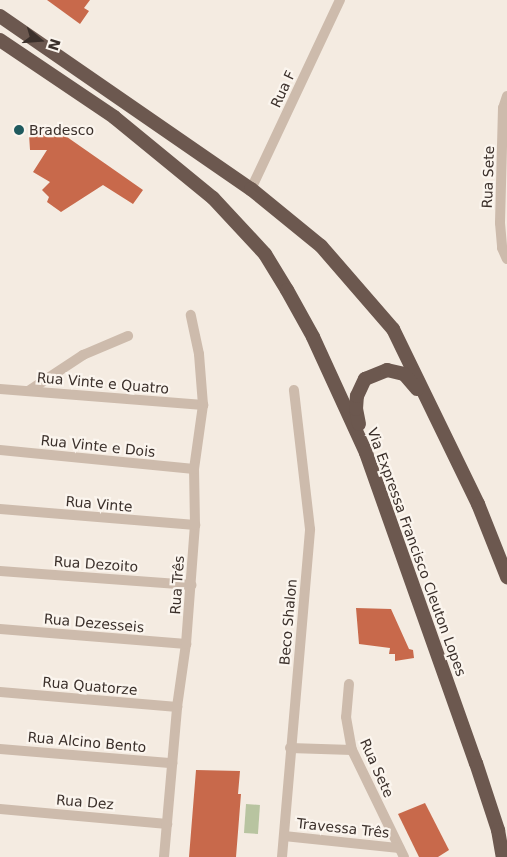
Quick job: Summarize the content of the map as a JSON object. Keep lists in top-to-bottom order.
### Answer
{
  "streets": {
    "highway": ["Via Expressa Francisco Cleuton Lopes"],
    "street": [
      "Rua F",
      "Rua Sete",
      "Rua Vinte e Quatro",
      "Rua Vinte e Dois",
      "Rua Vinte",
      "Rua Dezoito",
      "Rua Três",
      "Beco Shalon",
      "Rua Dezesseis",
      "Rua Quatorze",
      "Rua Alcino Bento",
      "Rua Dez",
      "Travessa Três"
    ]
  },
  "crossings": [
    ["Rua Sete", "Travessa Três"],
    ["Rua Vinte e Quatro", "Rua Três"],
    ["Rua Vinte e Dois", "Rua Três"],
    ["Rua Vinte", "Rua Três"],
    ["Rua Dezoito", "Rua Três"],
    ["Rua Três", "Rua Dezesseis"],
    ["Rua Três", "Rua Quatorze"],
    ["Rua Três", "Rua Alcino Bento"],
    ["Rua Três", "Rua Dez"],
    ["Beco Shalon", "Travessa Três"]
  ],
  "places": ["Bradesco"],
  "north": "right"
}
